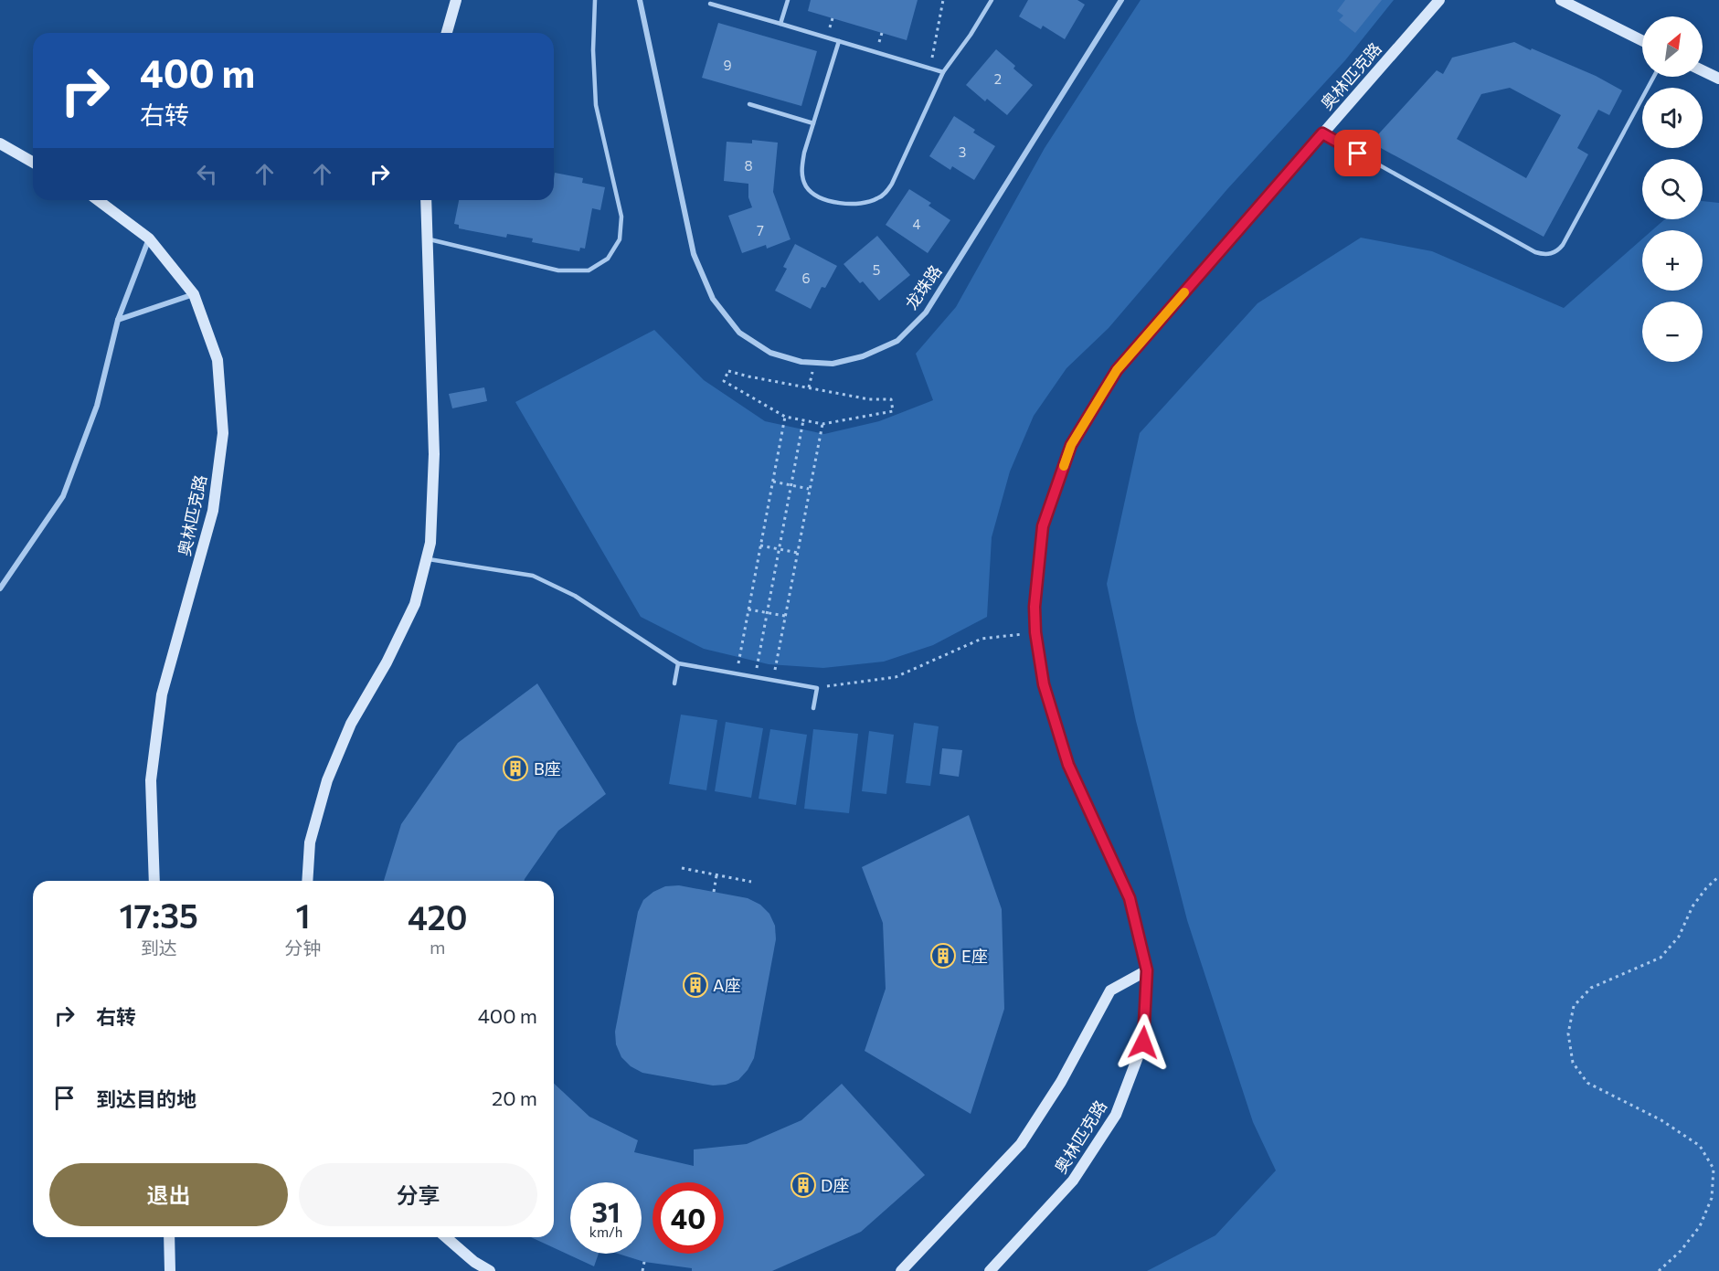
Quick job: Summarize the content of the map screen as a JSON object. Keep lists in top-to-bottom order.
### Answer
{
  "streets": {
    "street": ["奥林匹克路", "龙珠路"]
  },
  "places": {
    "building": [
      "B座",
      "E座",
      "A座",
      "D座"
    ]
  },
  "house_numbers": [
    "9",
    "2",
    "3",
    "8",
    "4",
    "7",
    "5",
    "6"
  ],
  "north": "top right",
  "page": {
    "map_buttons": ["+", "−"],
    "turn": ["400 m", "右转"],
    "eta": [
      "17:35",
      "到达",
      "1",
      "分钟",
      "420",
      "m"
    ],
    "list": [
      {
        "name": "右转",
        "value": "400 m"
      },
      {
        "name": "到达目的地",
        "value": "20 m"
      }
    ],
    "buttons": ["退出", "分享"],
    "speed": "31 km/h",
    "limit": "40"
  }
}
